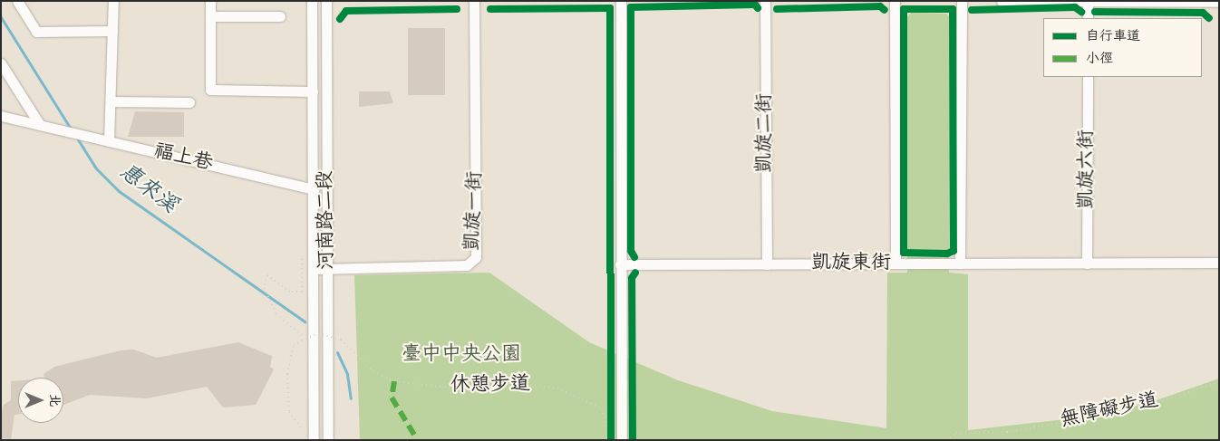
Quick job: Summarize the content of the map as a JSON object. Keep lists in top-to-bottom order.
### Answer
{
  "streets": {
    "street": [
      "凱旋二街",
      "福上巷",
      "凱旋六街",
      "凱旋一街",
      "河南路二段",
      "凱旋東街"
    ],
    "path": ["休憩步道", "無障礙步道"]
  },
  "crossings": [
    ["凱旋二街", "凱旋東街"],
    ["福上巷", "河南路二段"],
    ["凱旋六街", "凱旋東街"],
    ["凱旋一街", "河南路二段"]
  ],
  "water": ["惠來溪"],
  "parks": ["臺中中央公園"],
  "legend": ["自行車道", "小徑"],
  "north": "right"
}
